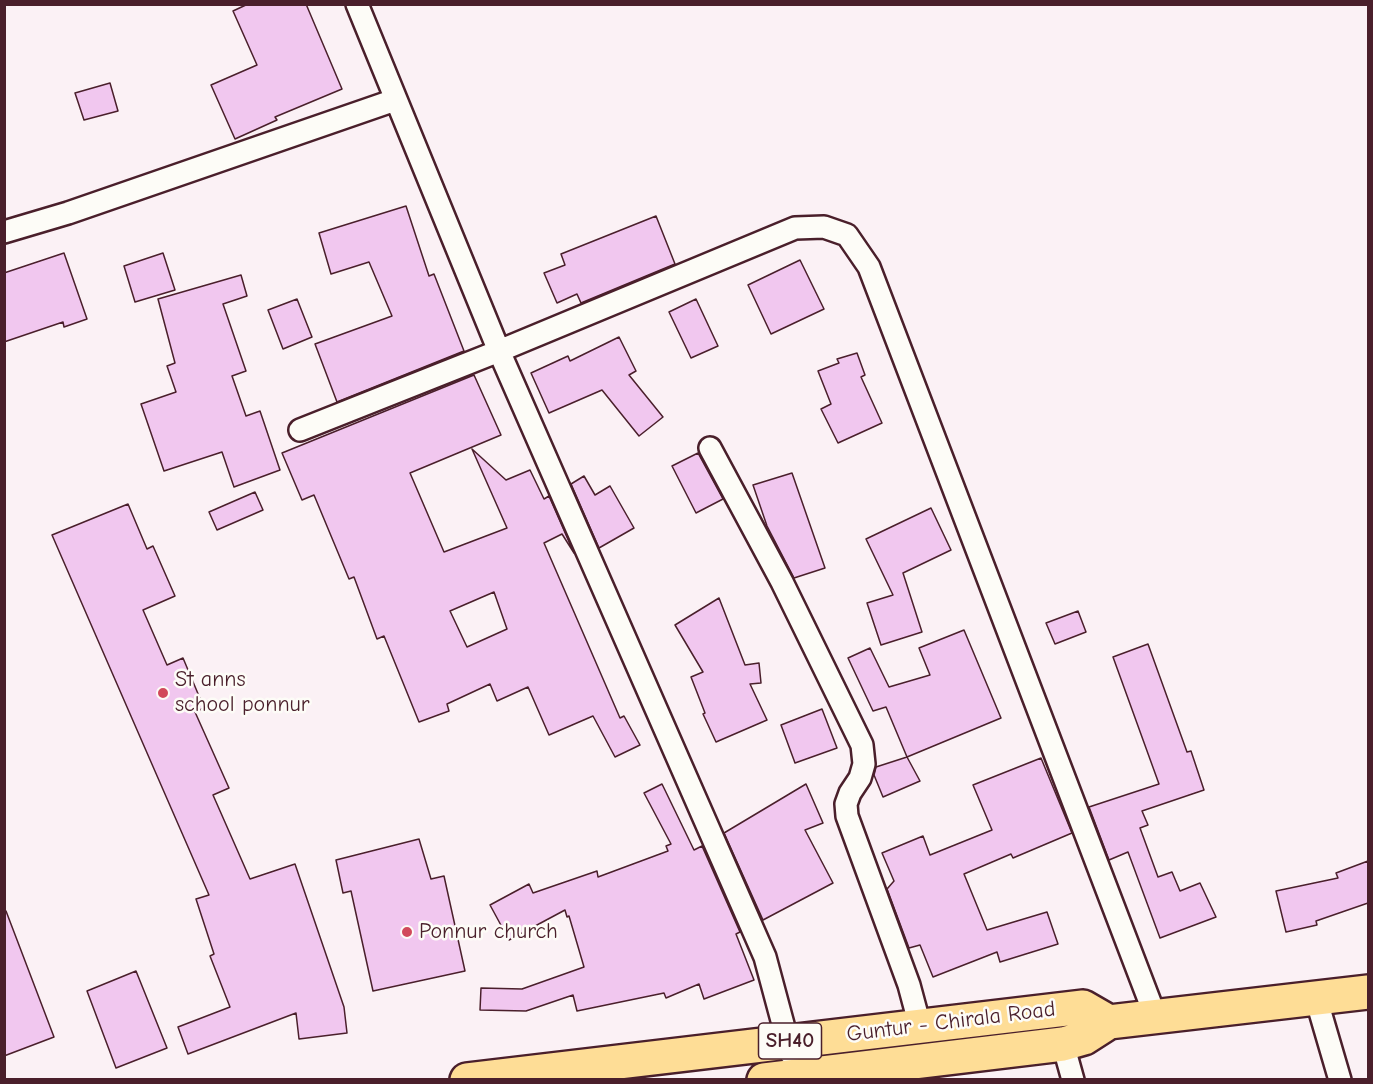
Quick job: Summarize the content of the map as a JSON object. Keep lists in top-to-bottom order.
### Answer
{
  "streets": {
    "main road": ["Guntur - Chirala Road", "SH40"]
  },
  "places": ["St anns school ponnur", "Ponnur church"]
}
